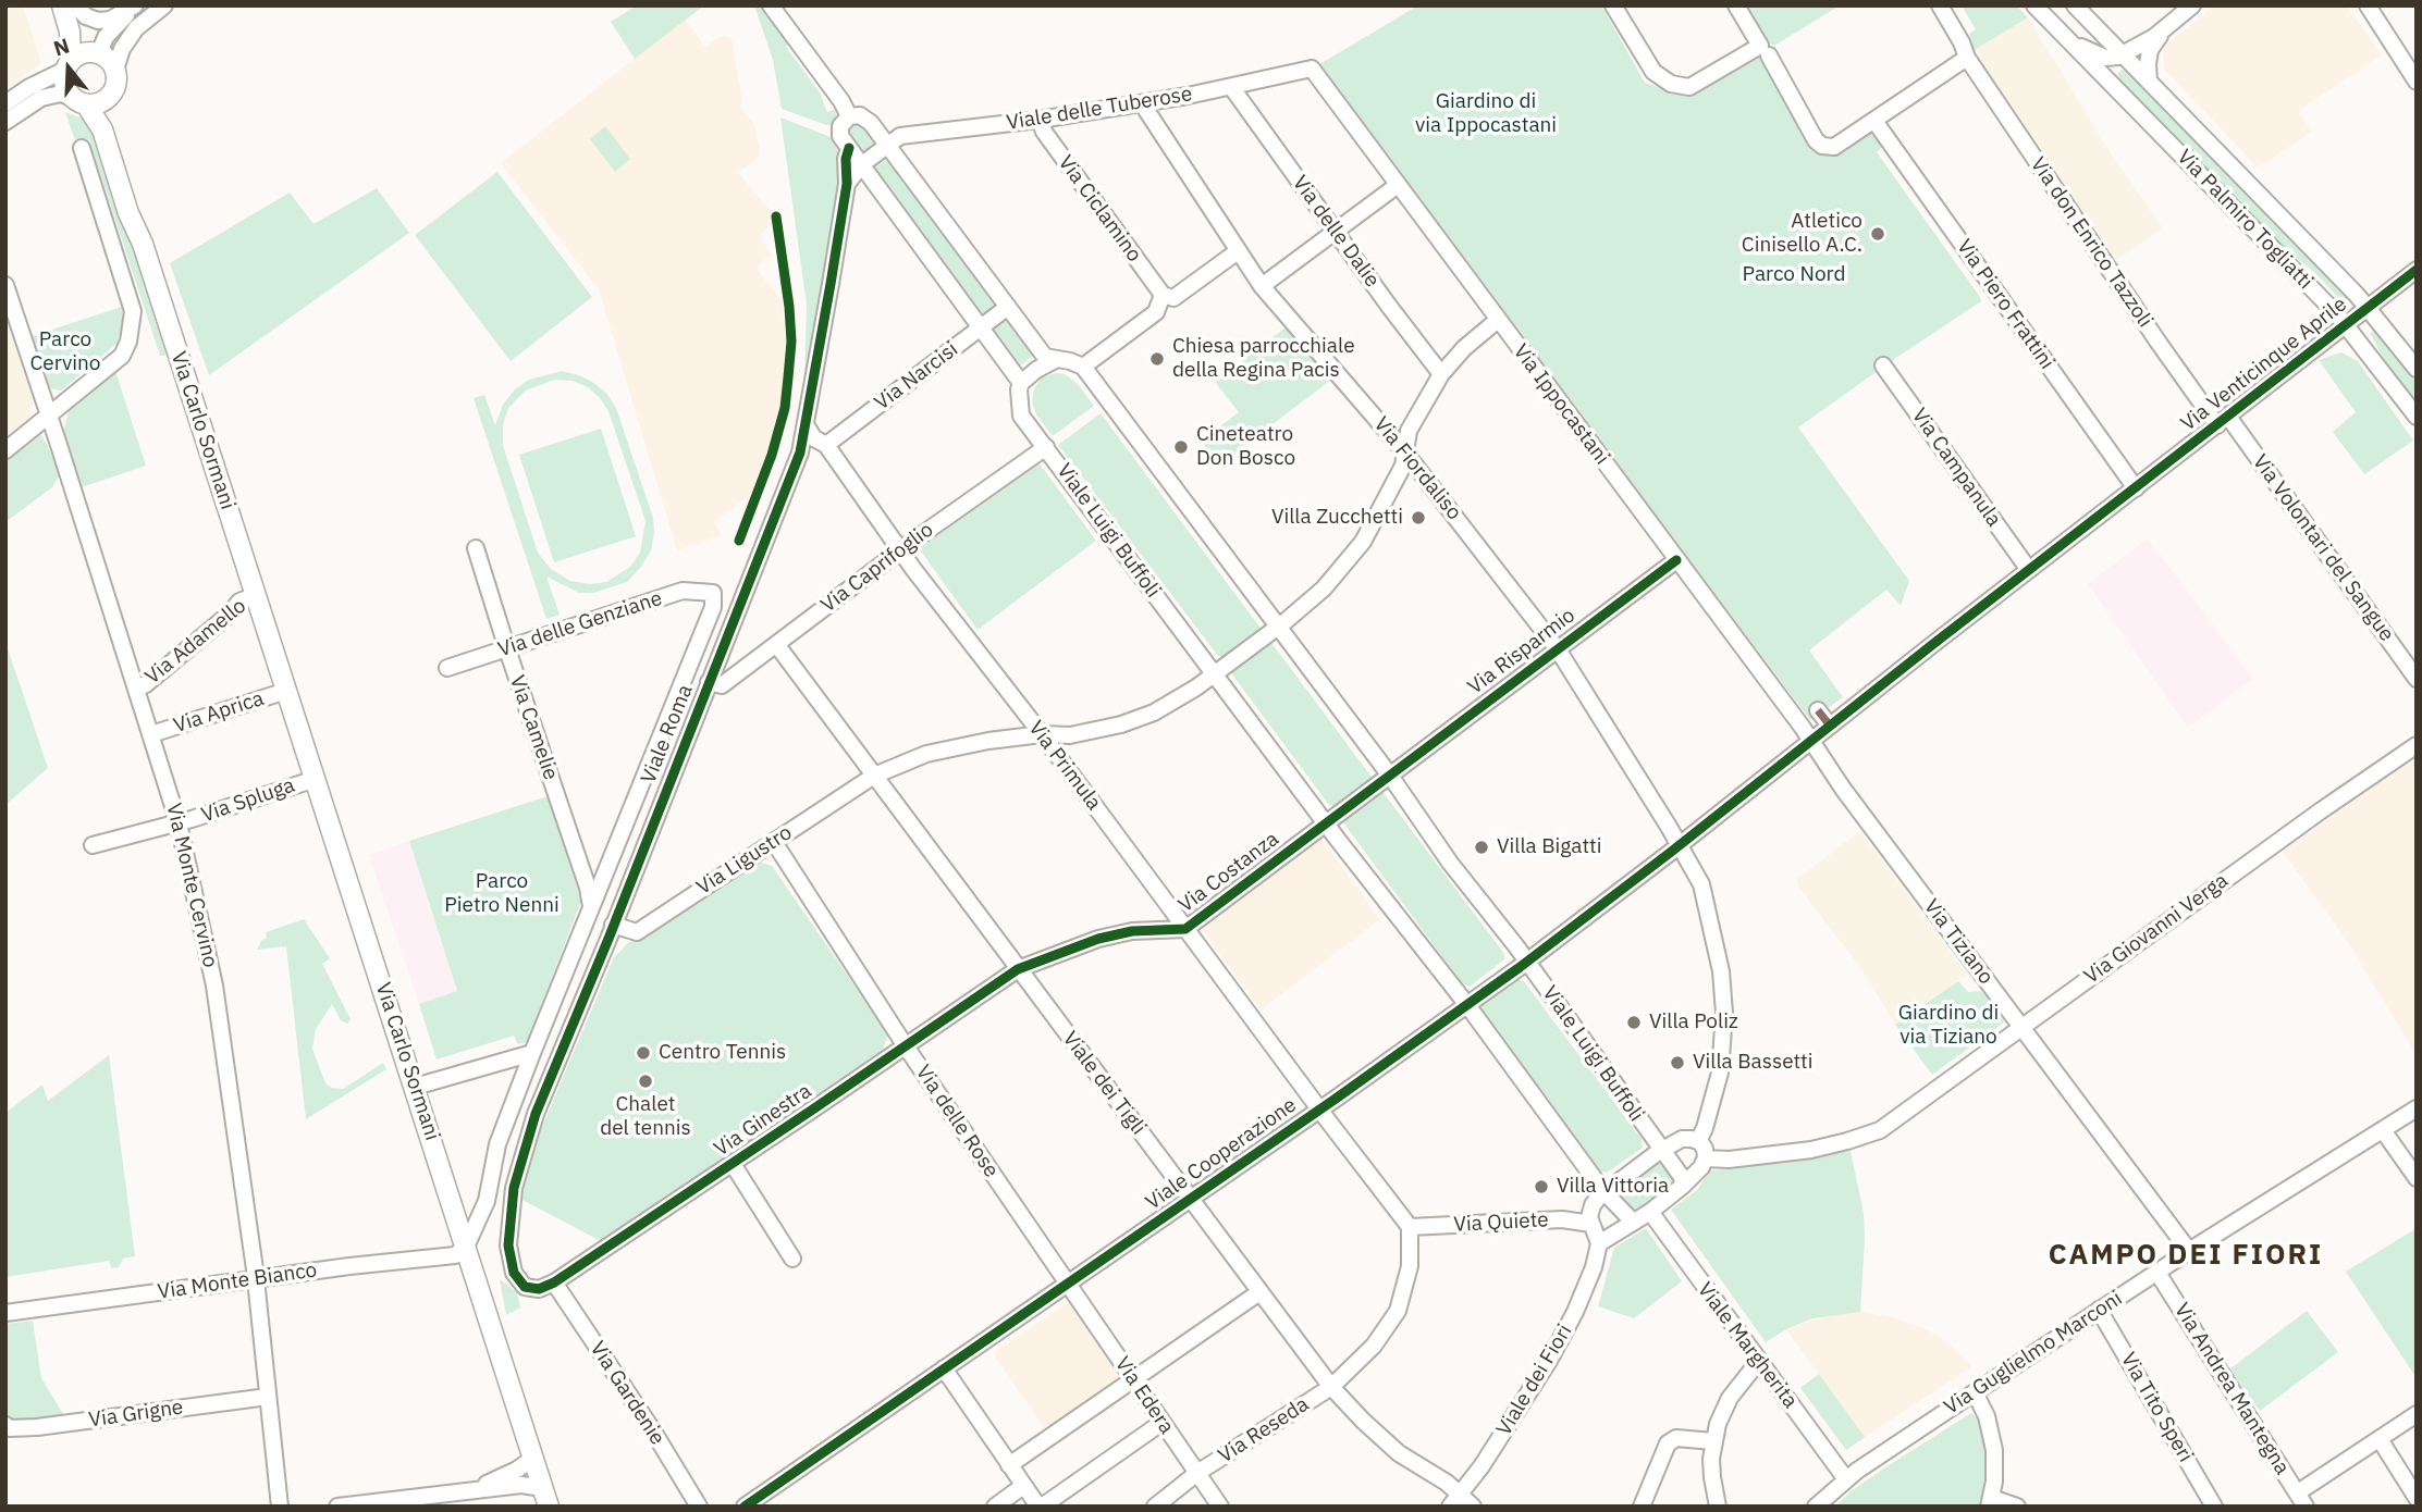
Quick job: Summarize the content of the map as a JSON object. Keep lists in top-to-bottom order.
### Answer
{
  "streets": {
    "main road": ["Via Carlo Sormani"],
    "street": [
      "Viale delle Tuberose",
      "Via Ciclamino",
      "Via Palmiro Togliatti",
      "Via delle Dalie",
      "Via don Enrico Tazzoli",
      "Via Piero Frattini",
      "Via Venticinque Aprile",
      "Via Narcisi",
      "Via Ippocastani",
      "Via Campanula",
      "Via Fiordaliso",
      "Viale Luigi Buffoli",
      "Via Volontari del Sangue",
      "Via Caprifoglio",
      "Via delle Genziane",
      "Via Adamello",
      "Via Risparmio",
      "Via Aprica",
      "Via Camelie",
      "Viale Roma",
      "Via Primula",
      "Via Spluga",
      "Via Ligustro",
      "Via Costanza",
      "Via Monte Cervino",
      "Via Giovanni Verga",
      "Via Tiziano",
      "Viale dei Tigli",
      "Via Ginestra",
      "Via delle Rose",
      "Viale Cooperazione",
      "Via Quiete",
      "Via Monte Bianco",
      "Viale Margherita",
      "Via Guglielmo Marconi",
      "Viale dei Fiori",
      "Via Andrea Mantegna",
      "Via Gardenie",
      "Via Edera",
      "Via Tito Speri",
      "Via Grigne",
      "Via Reseda"
    ]
  },
  "crossings": [
    ["Viale delle Tuberose", "Via Ciclamino"],
    ["Viale delle Tuberose", "Via delle Dalie"],
    ["Viale delle Tuberose", "Via Ippocastani"],
    ["Viale delle Tuberose", "Via Fiordaliso"],
    ["Viale delle Tuberose", "Viale Roma"],
    ["Via Palmiro Togliatti", "Via Venticinque Aprile"],
    ["Via don Enrico Tazzoli", "Via Venticinque Aprile"],
    ["Via don Enrico Tazzoli", "Via Volontari del Sangue"],
    ["Via Piero Frattini", "Via Venticinque Aprile"],
    ["Via Venticinque Aprile", "Via Campanula"],
    ["Via Venticinque Aprile", "Via Volontari del Sangue"],
    ["Via Venticinque Aprile", "Viale Cooperazione"],
    ["Via Narcisi", "Via Primula"],
    ["Via Ippocastani", "Via Risparmio"],
    ["Via Ippocastani", "Via Tiziano"],
    ["Via Ippocastani", "Viale Cooperazione"],
    ["Via Carlo Sormani", "Via Adamello"],
    ["Via Carlo Sormani", "Via Aprica"],
    ["Via Carlo Sormani", "Viale Roma"],
    ["Via Carlo Sormani", "Via Spluga"],
    ["Via Carlo Sormani", "Via Monte Bianco"],
    ["Via Fiordaliso", "Via Risparmio"],
    ["Via Fiordaliso", "Viale Cooperazione"],
    ["Viale Luigi Buffoli", "Via Caprifoglio"],
    ["Viale Luigi Buffoli", "Via Risparmio"],
    ["Viale Luigi Buffoli", "Via Ligustro"],
    ["Viale Luigi Buffoli", "Via Costanza"],
    ["Viale Luigi Buffoli", "Viale Cooperazione"],
    ["Via Caprifoglio", "Viale Roma"],
    ["Via Caprifoglio", "Via Primula"],
    ["Via Caprifoglio", "Viale dei Tigli"],
    ["Via delle Genziane", "Via Camelie"],
    ["Via delle Genziane", "Viale Roma"],
    ["Via Adamello", "Via Monte Cervino"],
    ["Via Aprica", "Via Monte Cervino"],
    ["Via Camelie", "Viale Roma"],
    ["Viale Roma", "Via Primula"],
    ["Viale Roma", "Via Ligustro"],
    ["Viale Roma", "Via Ginestra"],
    ["Viale Roma", "Via Monte Bianco"],
    ["Via Primula", "Via Ligustro"],
    ["Via Primula", "Via Costanza"],
    ["Via Primula", "Viale Cooperazione"],
    ["Via Primula", "Via Quiete"],
    ["Via Primula", "Via Reseda"],
    ["Via Spluga", "Via Monte Cervino"],
    ["Via Ligustro", "Viale dei Tigli"],
    ["Via Ligustro", "Via delle Rose"],
    ["Via Costanza", "Viale dei Tigli"],
    ["Via Costanza", "Via Ginestra"],
    ["Via Monte Cervino", "Via Monte Bianco"],
    ["Via Monte Cervino", "Via Grigne"],
    ["Via Giovanni Verga", "Via Tiziano"],
    ["Via Tiziano", "Viale Cooperazione"],
    ["Via Tiziano", "Via Guglielmo Marconi"],
    ["Viale dei Tigli", "Via Ginestra"],
    ["Viale dei Tigli", "Viale Cooperazione"],
    ["Viale dei Tigli", "Viale dei Fiori"],
    ["Viale dei Tigli", "Via Reseda"],
    ["Via Ginestra", "Via delle Rose"],
    ["Via Ginestra", "Via Gardenie"],
    ["Via delle Rose", "Viale Cooperazione"],
    ["Via delle Rose", "Via Edera"],
    ["Viale Cooperazione", "Via Edera"],
    ["Via Quiete", "Via Reseda"],
    ["Viale Margherita", "Via Guglielmo Marconi"],
    ["Via Guglielmo Marconi", "Via Andrea Mantegna"],
    ["Via Guglielmo Marconi", "Via Tito Speri"],
    ["Via Edera", "Via Reseda"]
  ],
  "districts": ["CAMPO DEI FIORI"],
  "parks": [
    "Giardino di via Ippocastani",
    "Parco Nord",
    "Parco Cervino",
    "Parco Pietro Nenni",
    "Giardino di via Tiziano"
  ],
  "places": [
    "Atletico Cinisello A.C.",
    "Chiesa parrocchiale della Regina Pacis",
    "Cineteatro Don Bosco",
    "Villa Zucchetti",
    "Villa Bigatti",
    "Villa Poliz",
    "Centro Tennis",
    "Villa Bassetti",
    "Chalet del tennis",
    "Villa Vittoria"
  ],
  "north": "top"
}
